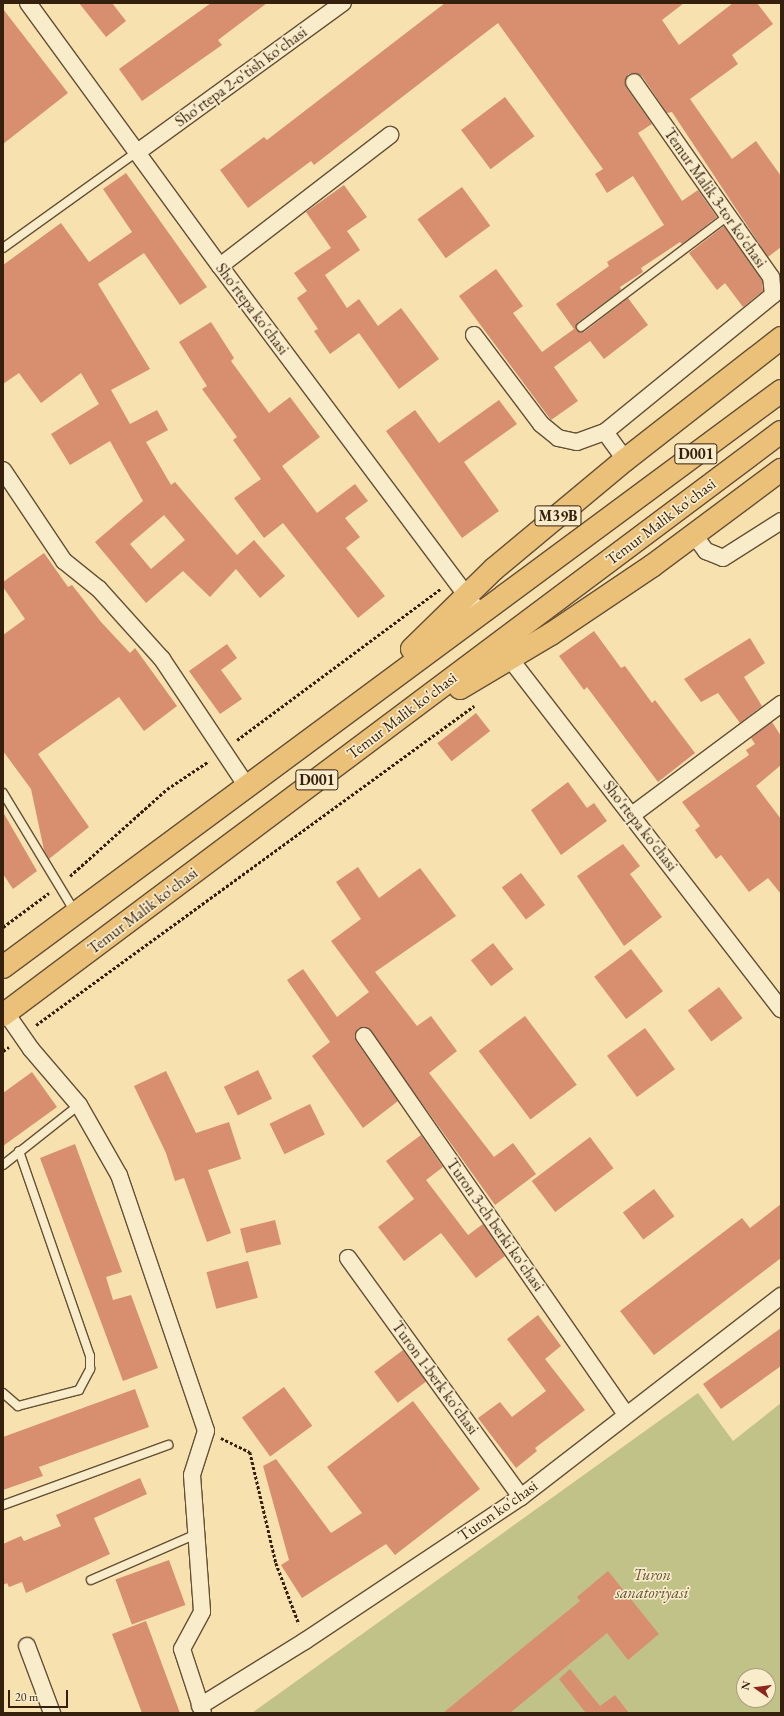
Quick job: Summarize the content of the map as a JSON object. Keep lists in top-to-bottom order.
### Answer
{
  "streets": {
    "highway": ["D001", "M39B", "Temur Malik ko'chasi"],
    "street": [
      "Sho'rtepa 2-o'tish ko'chasi",
      "Temur Malik 3-tor ko'chasi",
      "Sho'rtepa ko'chasi",
      "Turon 3-ch berki ko'chasi",
      "Turon 1-berk ko'chasi",
      "Turon ko'chasi"
    ]
  },
  "crossings": [
    ["Sho'rtepa 2-o'tish ko'chasi", "Sho'rtepa ko'chasi"],
    ["Sho'rtepa ko'chasi", "M39B"],
    ["Sho'rtepa ko'chasi", "Temur Malik ko'chasi"],
    ["M39B", "Temur Malik ko'chasi"],
    ["Turon 3-ch berki ko'chasi", "Turon ko'chasi"],
    ["Turon 1-berk ko'chasi", "Turon ko'chasi"]
  ],
  "parks": ["Turon sanatoriyasi"],
  "scale_bar": "20 m",
  "north": "left"
}
